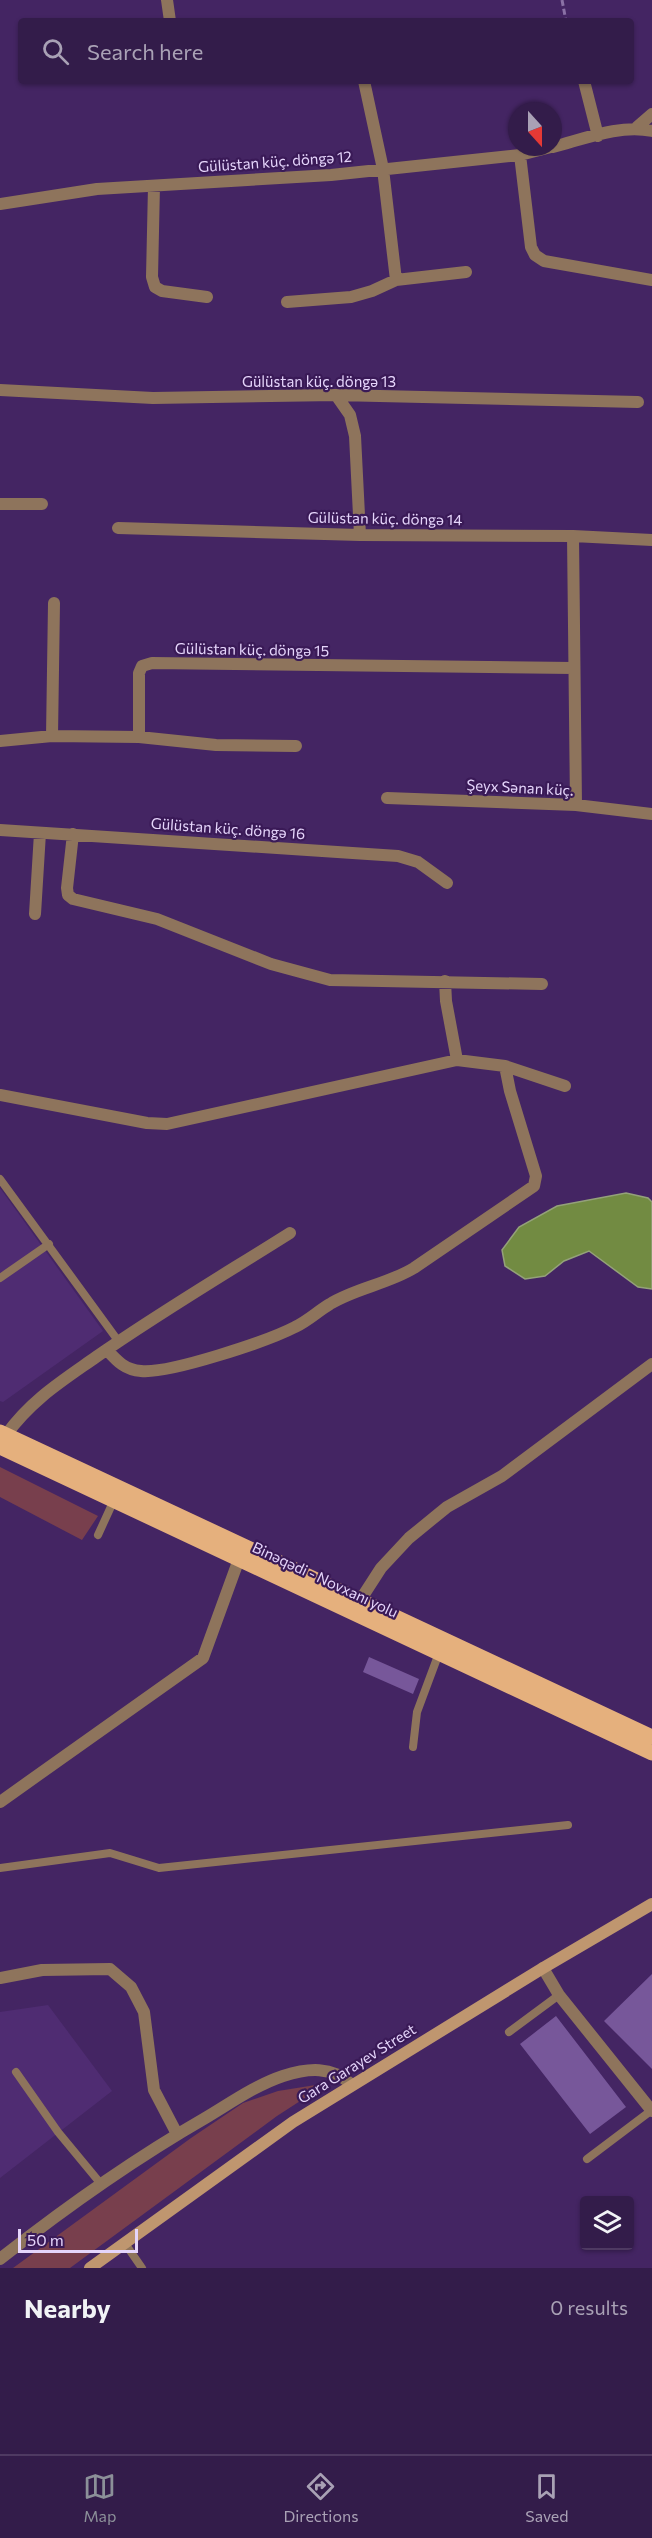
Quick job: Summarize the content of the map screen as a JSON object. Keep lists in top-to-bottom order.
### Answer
{
  "streets": {
    "main road": ["Binəqədi - Novxanı yolu"],
    "street": [
      "Gülüstan küç. döngə 12",
      "Gülüstan küç. döngə 13",
      "Gülüstan küç. döngə 14",
      "Gülüstan küç. döngə 15",
      "Şeyx Sənan küç.",
      "Gülüstan küç. döngə 16",
      "Gara Garayev Street"
    ]
  },
  "scale_bar": "50 m",
  "north": "bottom",
  "page": {
    "search": "Search here",
    "scale": "50 m",
    "heading": ["Nearby", "0 results"],
    "nav": ["Map", "Directions", "Saved"]
  }
}
